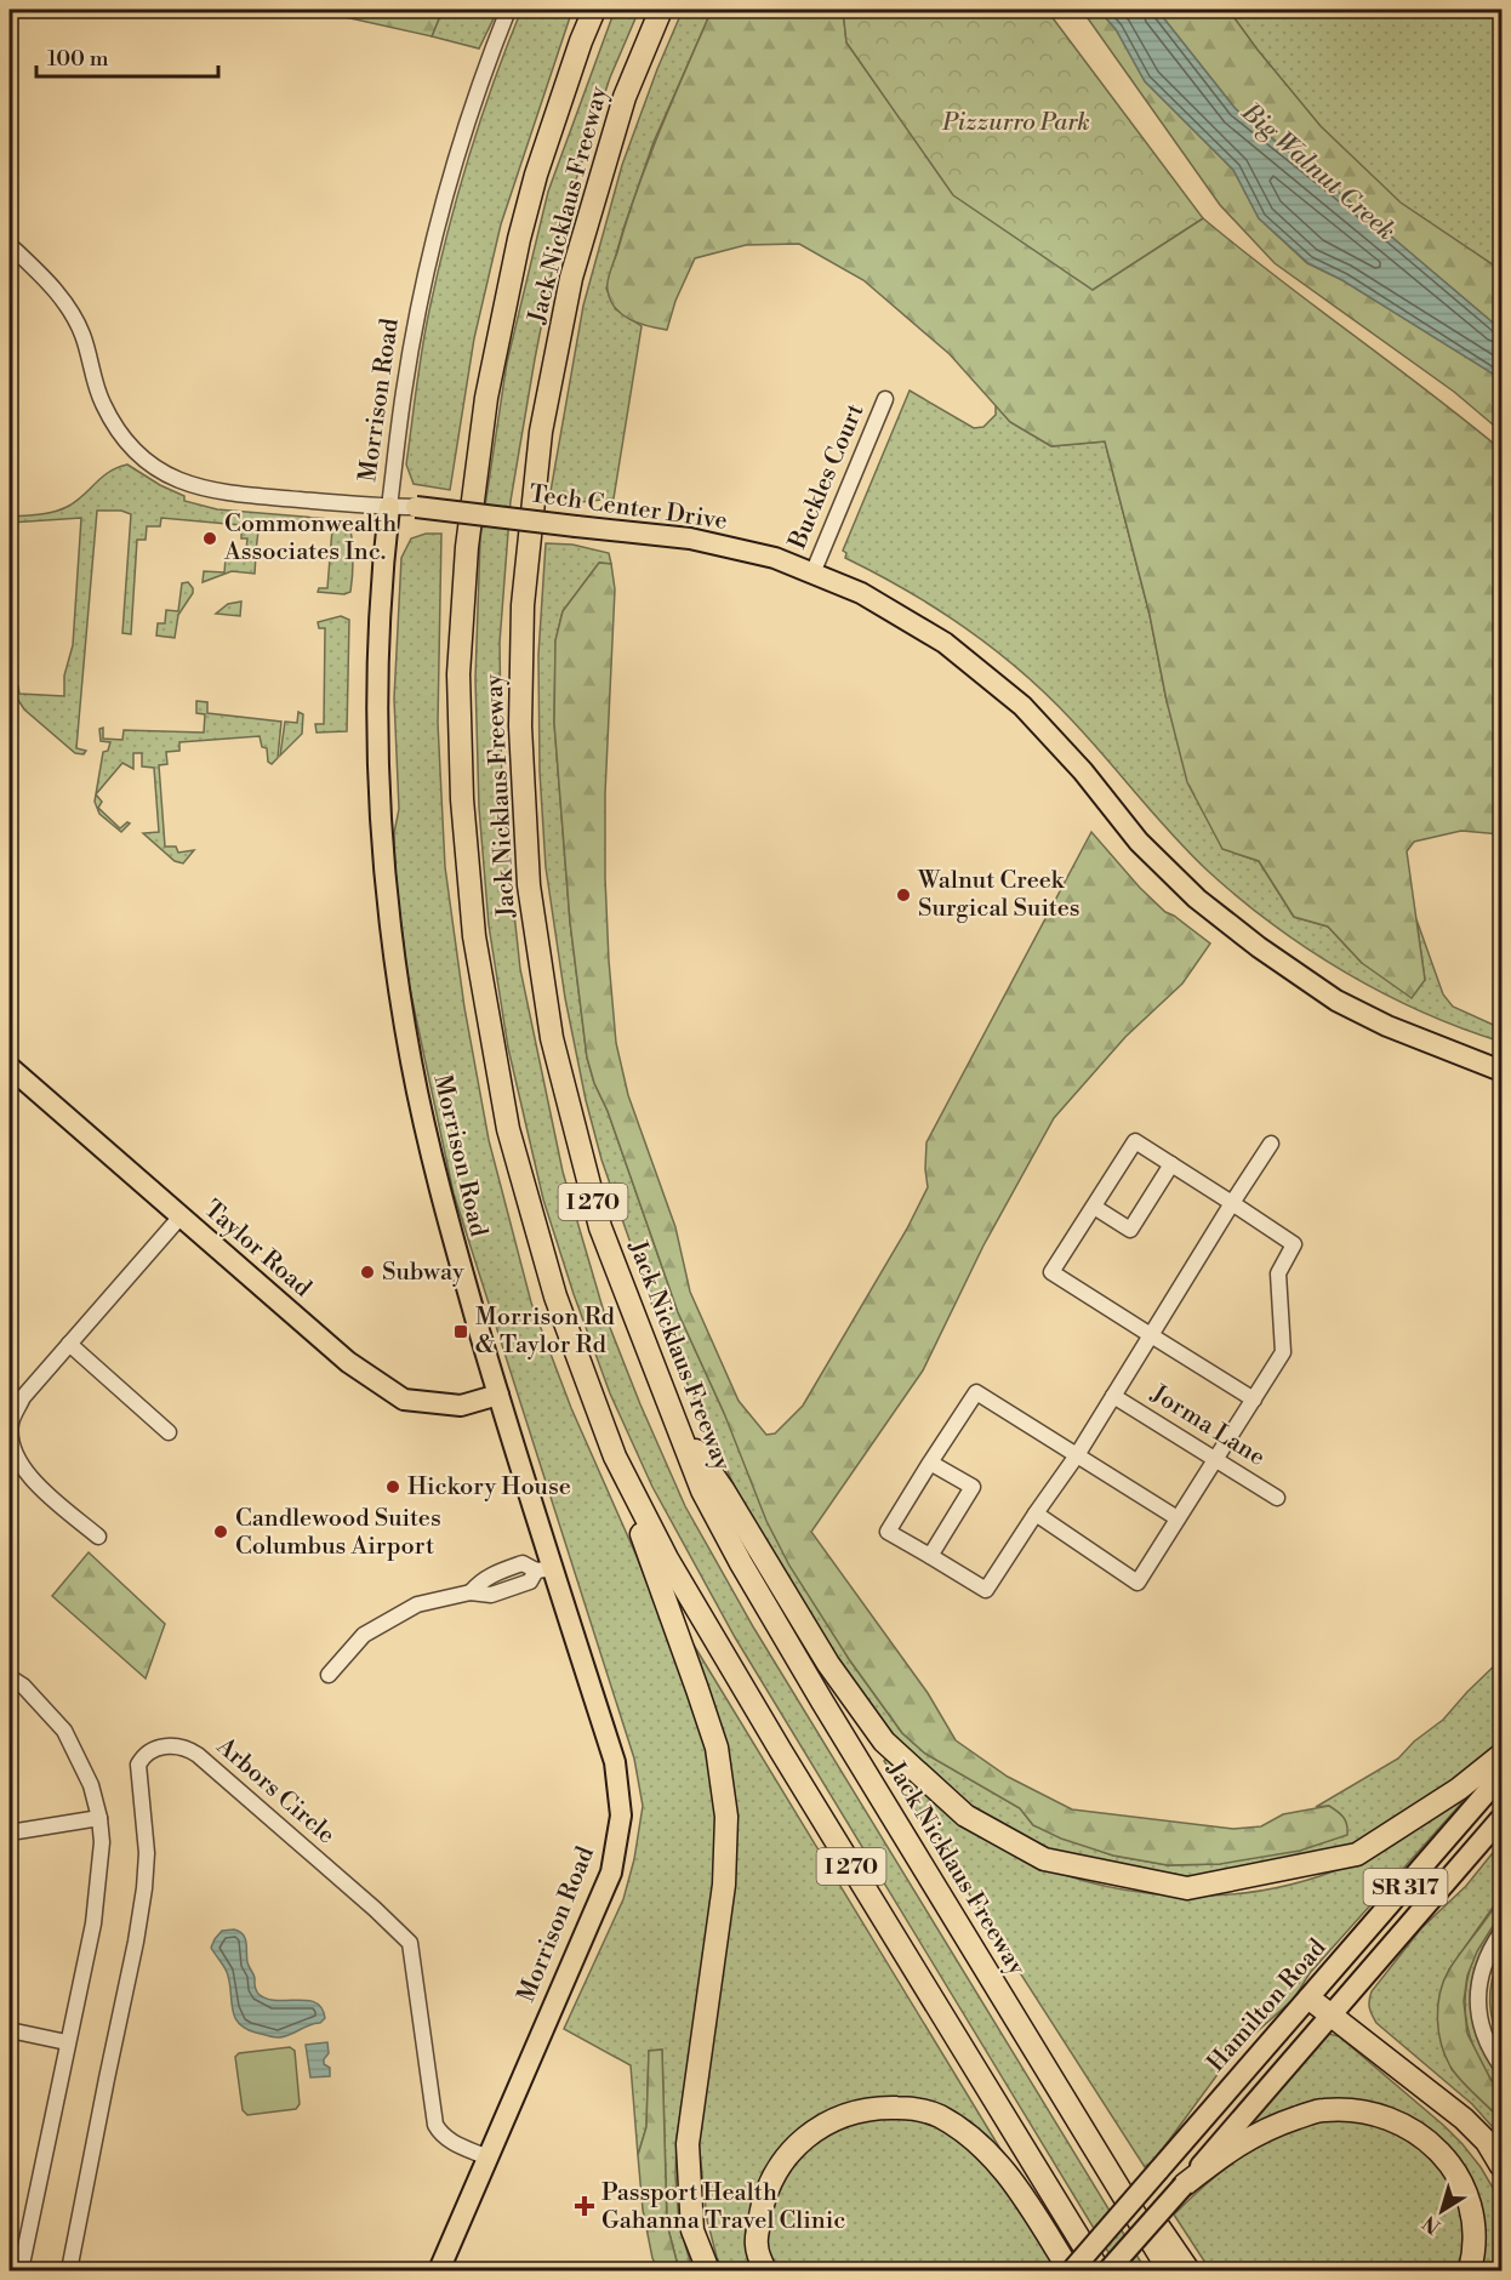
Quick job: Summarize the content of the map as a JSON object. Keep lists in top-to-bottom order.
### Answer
{
  "streets": {
    "highway": ["Jack Nicklaus Freeway", "I 270"],
    "main road": [
      "Morrison Road",
      "Tech Center Drive",
      "Taylor Road",
      "SR 317",
      "Hamilton Road"
    ],
    "street": ["Buckles Court", "Jorma Lane", "Arbors Circle"]
  },
  "crossings": [
    ["Morrison Road", "Tech Center Drive"],
    ["Morrison Road", "Taylor Road"],
    ["Morrison Road", "Arbors Circle"],
    ["Buckles Court", "Tech Center Drive"]
  ],
  "water": ["Big Walnut Creek"],
  "parks": ["Pizzurro Park"],
  "places": {
    "other": [
      "Commonwealth Associates Inc.",
      "Walnut Creek Surgical Suites",
      "Subway",
      "Hickory House",
      "Candlewood Suites Columbus Airport"
    ],
    "transit": ["Morrison Rd & Taylor Rd"],
    "health": ["Passport Health Gahanna Travel Clinic"]
  },
  "scale_bar": "100 m",
  "north": "bottom left"
}
